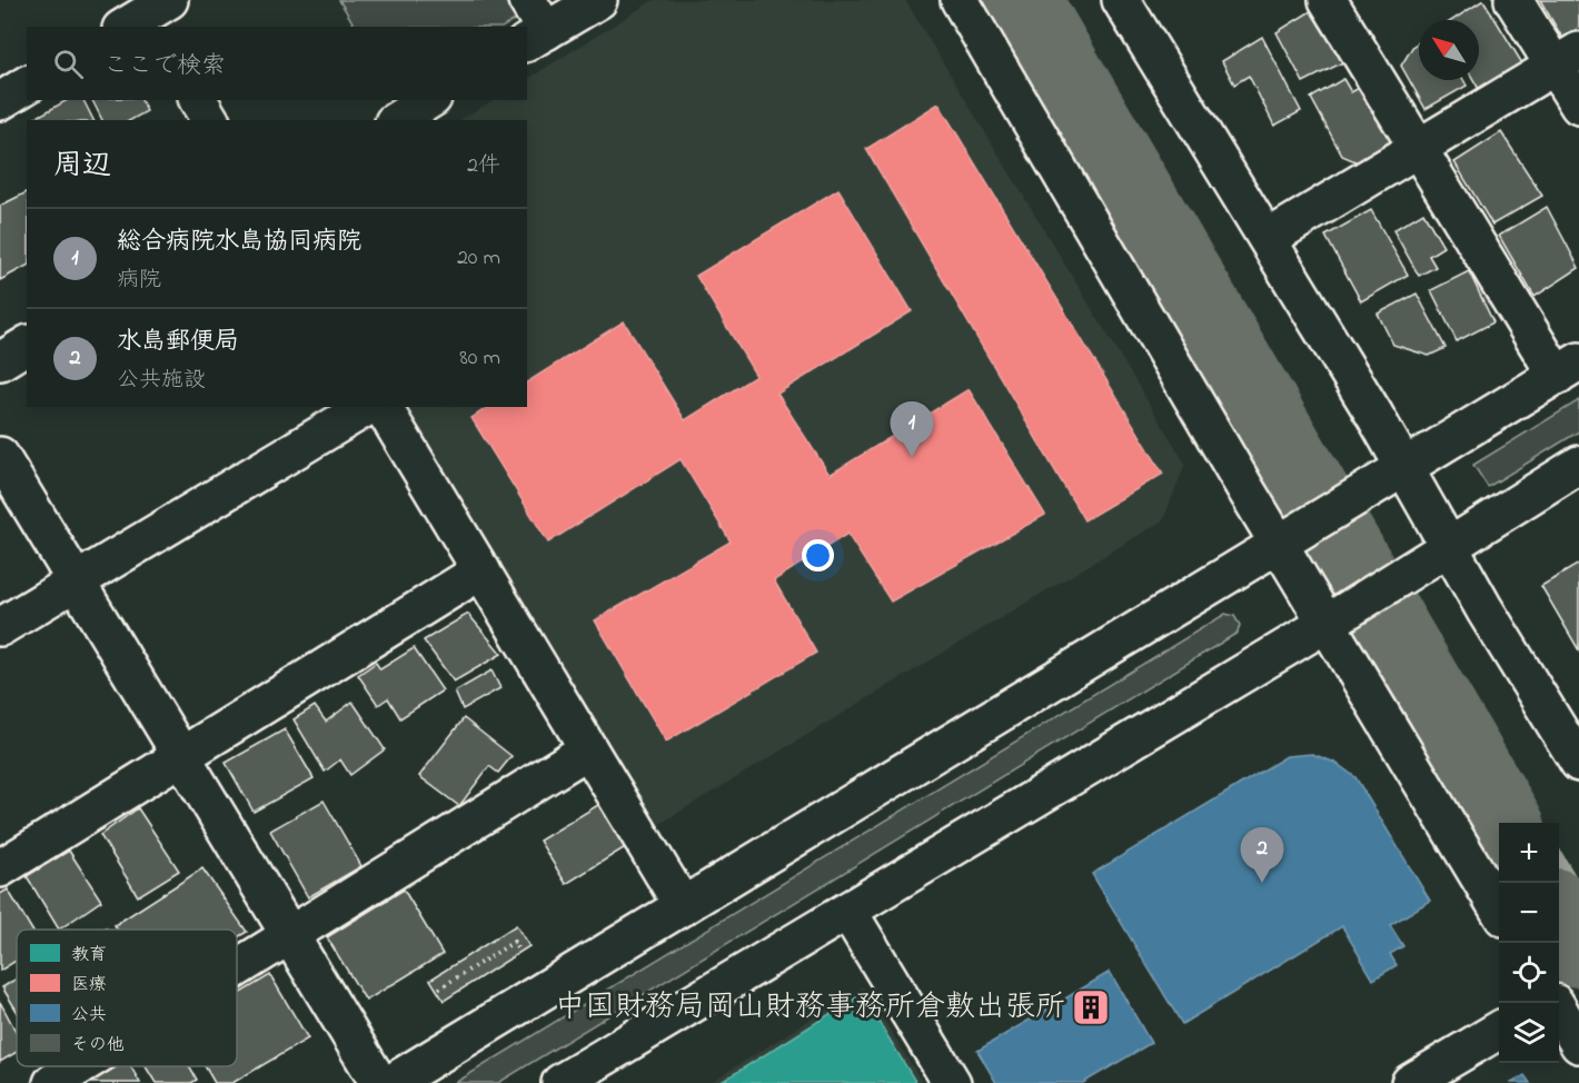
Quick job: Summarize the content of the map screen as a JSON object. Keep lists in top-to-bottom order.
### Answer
{
  "places": {
    "building": ["中国財務局岡山財務事務所倉敷出張所"]
  },
  "legend": [
    "教育",
    "医療",
    "公共",
    "その他"
  ],
  "north": "top left",
  "page": {
    "search": "ここで検索",
    "heading": ["周辺", "2件"],
    "list": [
      {
        "mark": "1",
        "name": "総合病院水島協同病院",
        "note": "病院",
        "value": "20 m"
      },
      {
        "mark": "2",
        "name": "水島郵便局",
        "note": "公共施設",
        "value": "80 m"
      }
    ],
    "pins": ["1", "2"],
    "map_buttons": ["+", "−"]
  }
}
